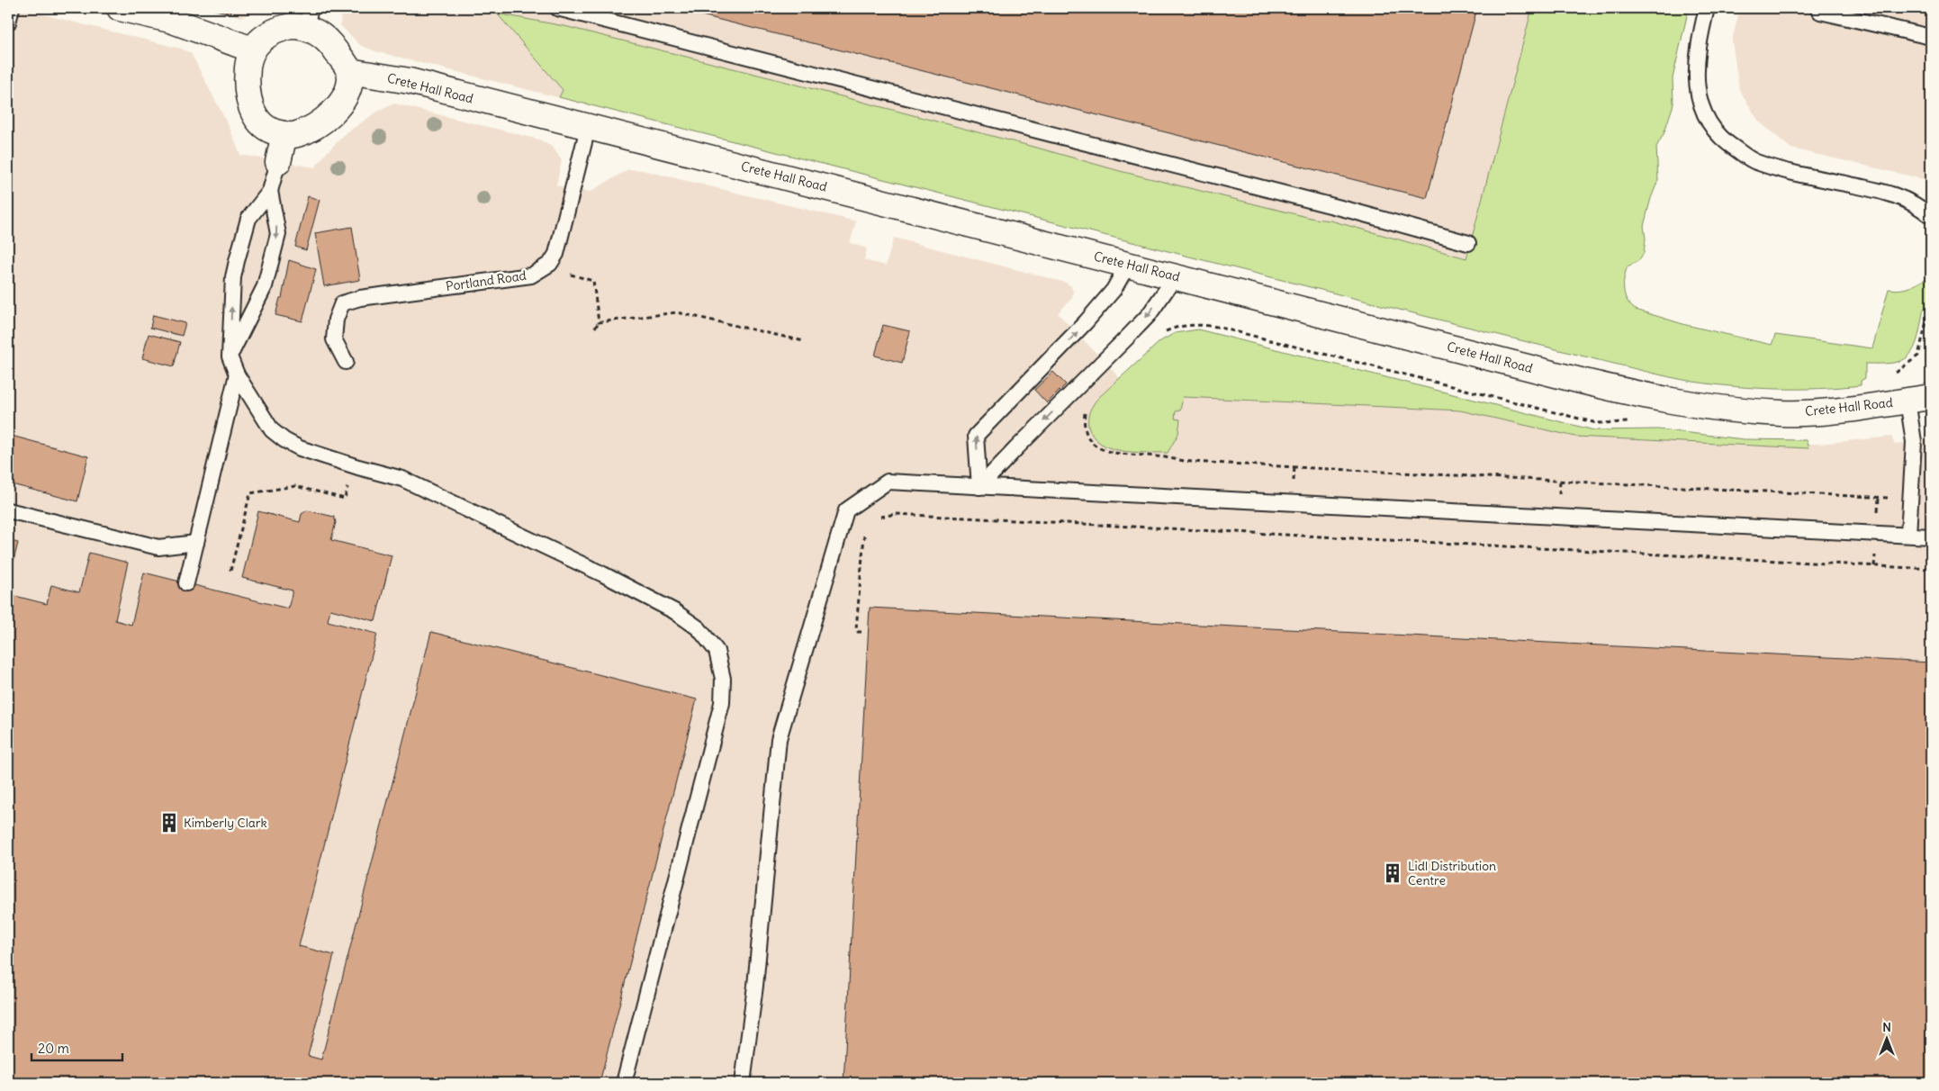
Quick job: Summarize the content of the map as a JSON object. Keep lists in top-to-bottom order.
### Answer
{
  "streets": {
    "street": ["Crete Hall Road"],
    "lane": ["Portland Road"]
  },
  "places": {
    "building": ["Kimberly Clark", "Lidl Distribution Centre"]
  },
  "scale_bar": "20 m",
  "north": "top"
}
